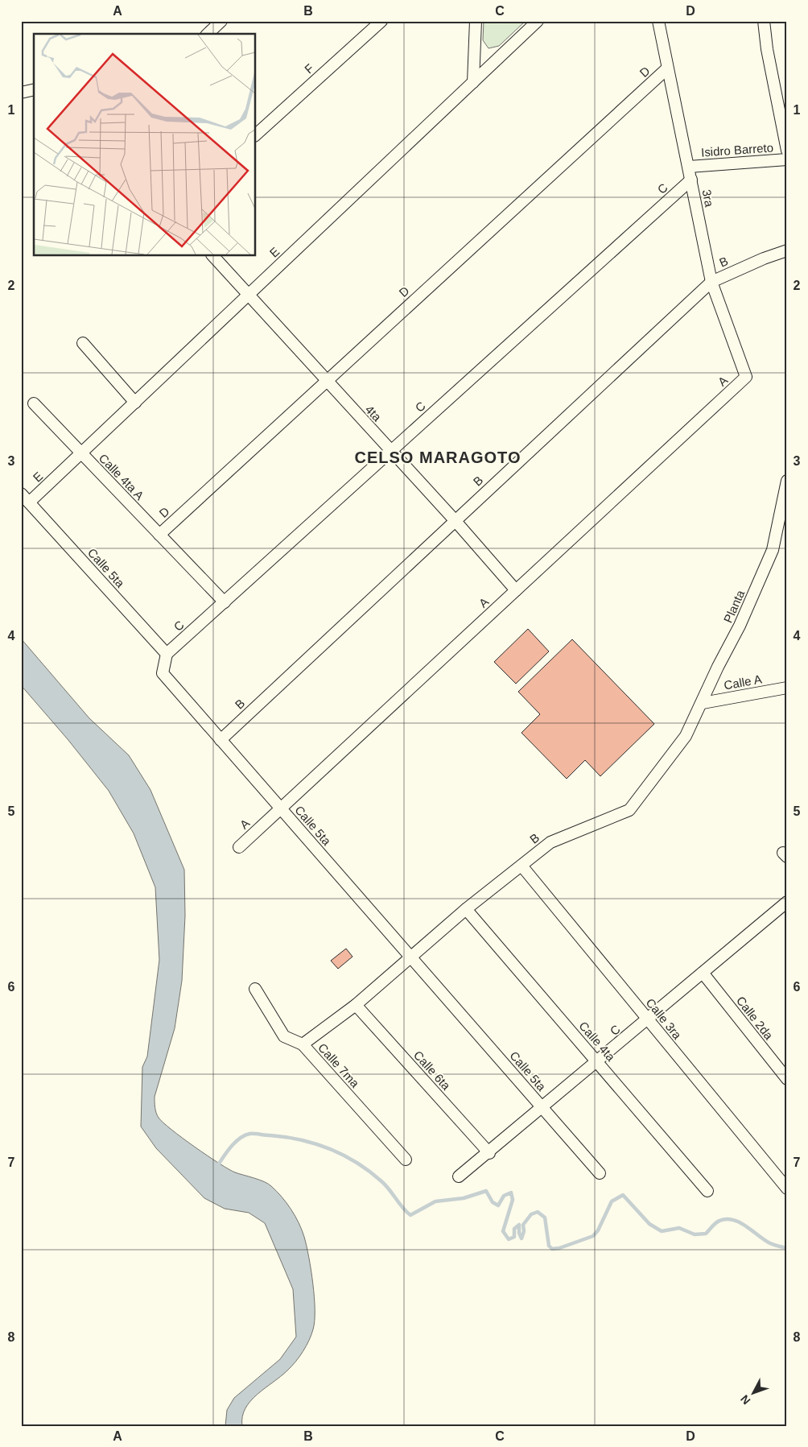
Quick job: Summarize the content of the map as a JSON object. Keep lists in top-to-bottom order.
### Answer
{
  "streets": {
    "street": [
      "F",
      "D",
      "Isidro Barreto",
      "C",
      "3ra",
      "E",
      "B",
      "A",
      "4ta",
      "Calle 4ta A",
      "Calle 5ta",
      "Planta",
      "Calle A",
      "Calle 2da",
      "Calle 3ra",
      "Calle 4ta",
      "Calle 7ma",
      "Calle 6ta"
    ]
  },
  "crossings": [
    ["D", "3ra"],
    ["D", "4ta"],
    ["D", "Calle 4ta A"],
    ["Isidro Barreto", "3ra"],
    ["C", "3ra"],
    ["C", "4ta"],
    ["C", "Calle 4ta A"],
    ["C", "Calle 5ta"],
    ["C", "Calle 2da"],
    ["C", "Calle 3ra"],
    ["C", "Calle 4ta"],
    ["C", "Calle 6ta"],
    ["3ra", "B"],
    ["3ra", "A"],
    ["E", "4ta"],
    ["E", "Calle 4ta A"],
    ["E", "Calle 5ta"],
    ["B", "4ta"],
    ["B", "Calle 5ta"],
    ["B", "Planta"],
    ["B", "Calle 3ra"],
    ["B", "Calle 4ta"],
    ["B", "Calle 7ma"],
    ["B", "Calle 6ta"],
    ["A", "4ta"],
    ["A", "Calle 5ta"],
    ["Planta", "Calle A"]
  ],
  "districts": ["CELSO MARAGOTO"],
  "north": "bottom left",
  "grid": {
    "columns": [
      "A",
      "B",
      "C",
      "D"
    ],
    "rows": [
      "1",
      "2",
      "3",
      "4",
      "5",
      "6",
      "7",
      "8"
    ]
  }
}
